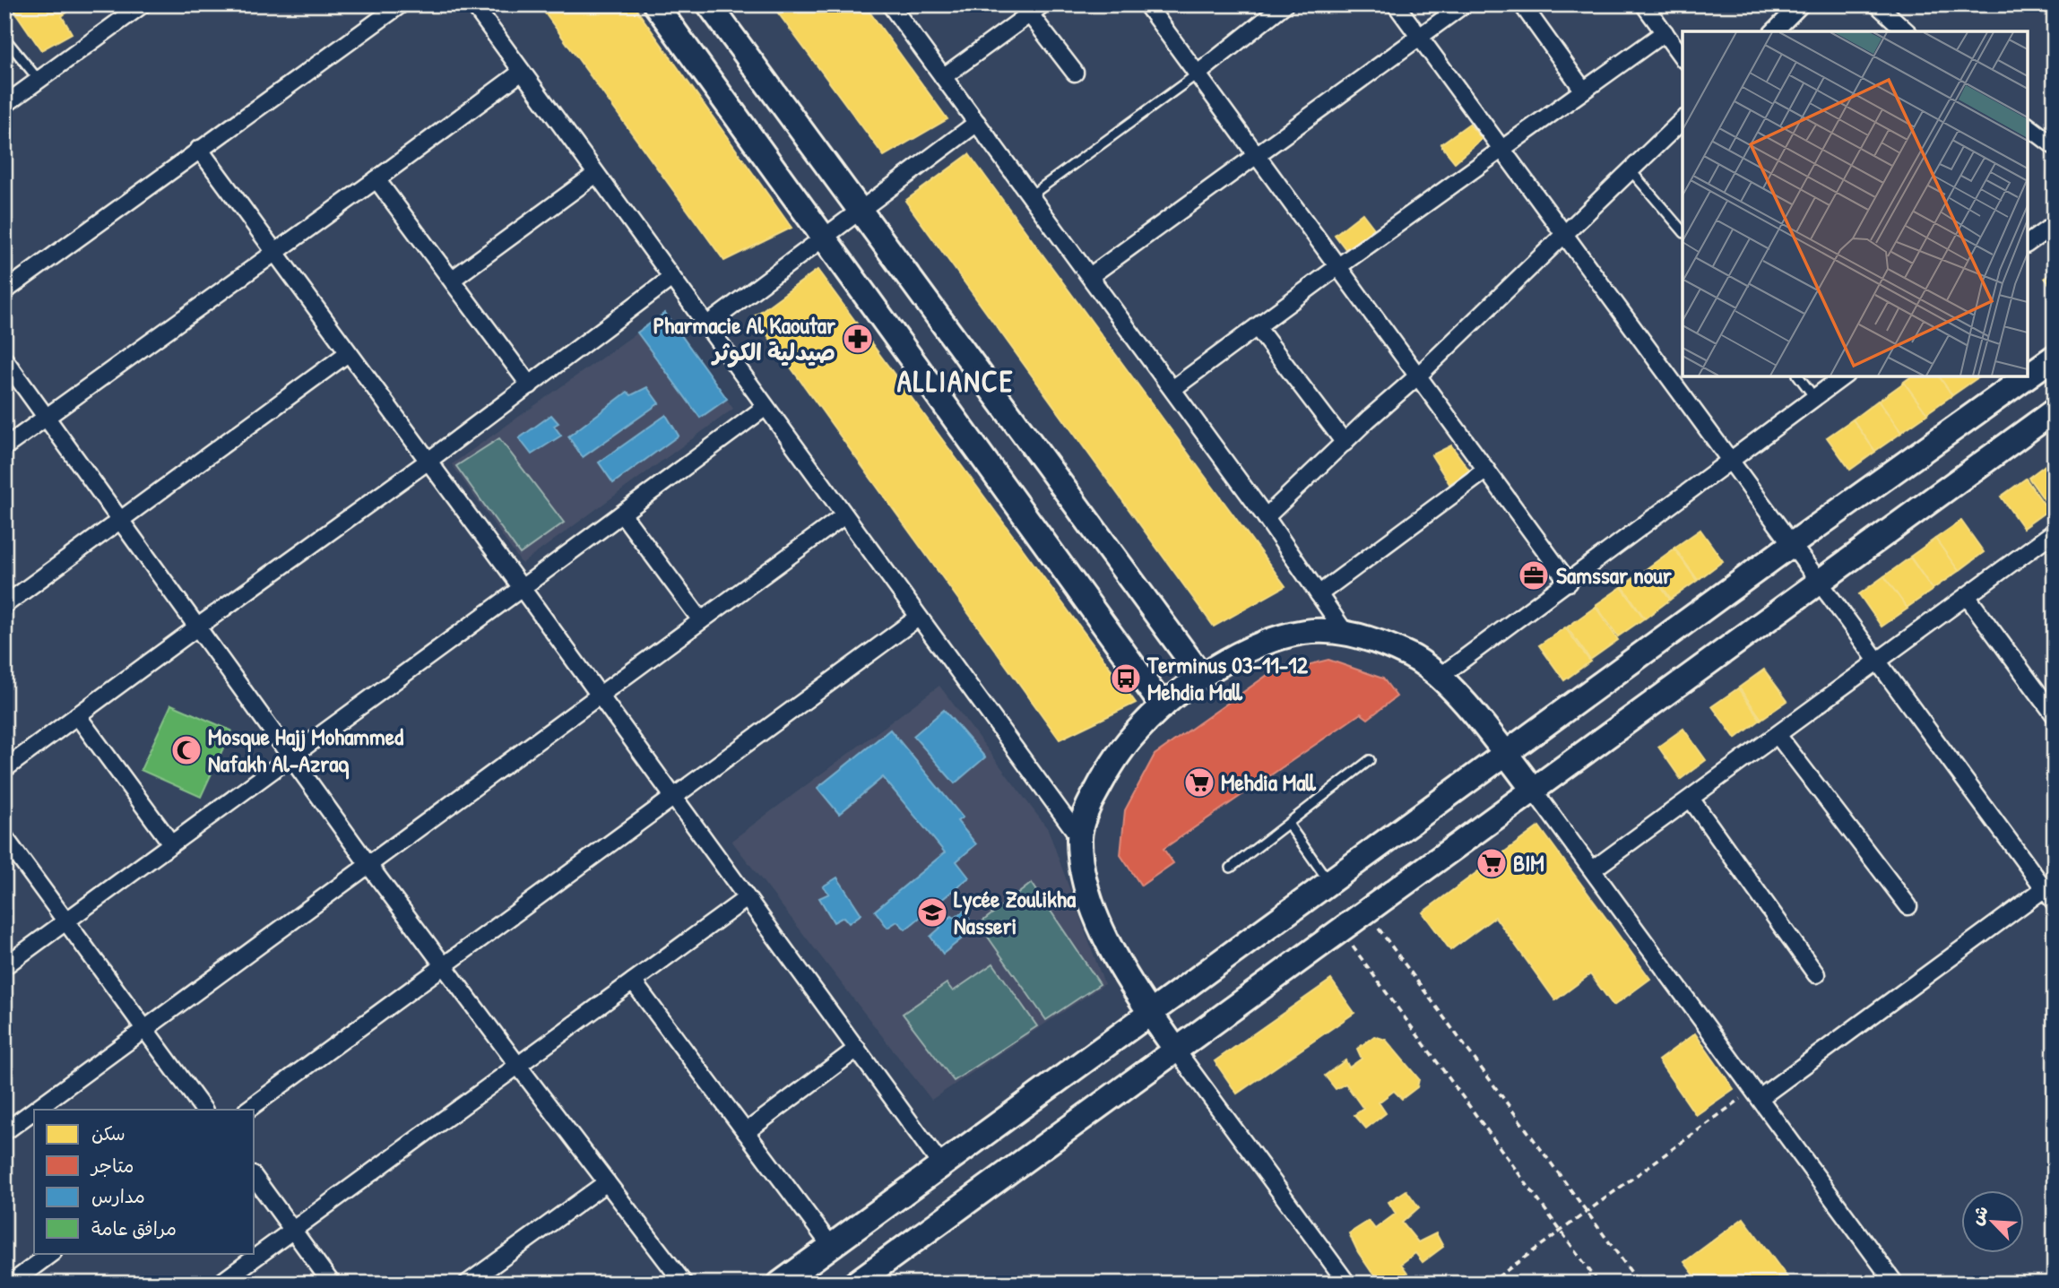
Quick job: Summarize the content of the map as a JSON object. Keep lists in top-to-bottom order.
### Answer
{
  "districts": ["ALLIANCE"],
  "places": {
    "pharmacy": ["Pharmacie Al Kaoutar صيدلية الكوثر"],
    "office": ["Samssar nour"],
    "bus stop": ["Terminus 03-11-12 Mehdia Mall"],
    "mosque": ["Mosque Hajj Mohammed Nafakh Al-Azraq"],
    "supermarket": ["Mehdia Mall", "BIM"],
    "school or university": ["Lycée Zoulikha Nasseri"]
  },
  "legend": [
    "سكن",
    "متاجر",
    "مدارس",
    "مرافق عامة"
  ],
  "north": "top left"
}
